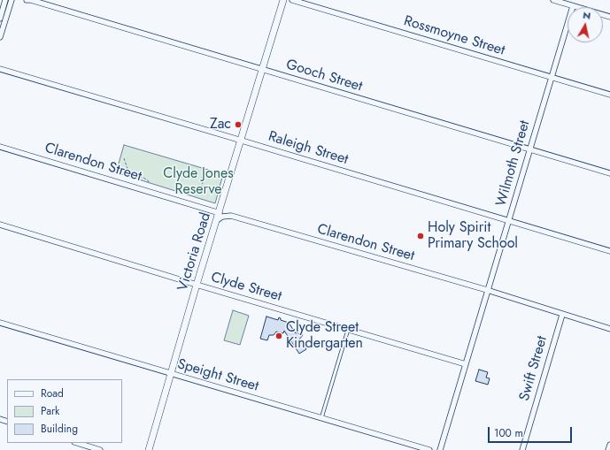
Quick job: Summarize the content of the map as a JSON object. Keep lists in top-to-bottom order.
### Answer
{
  "streets": {
    "street": [
      "Rossmoyne Street",
      "Gooch Street",
      "Raleigh Street",
      "Clarendon Street",
      "Wilmoth Street",
      "Victoria Road",
      "Clyde Street",
      "Swift Street",
      "Speight Street"
    ]
  },
  "crossings": [
    ["Rossmoyne Street", "Wilmoth Street"],
    ["Gooch Street", "Wilmoth Street"],
    ["Gooch Street", "Victoria Road"],
    ["Raleigh Street", "Wilmoth Street"],
    ["Raleigh Street", "Victoria Road"],
    ["Clarendon Street", "Wilmoth Street"],
    ["Clarendon Street", "Victoria Road"],
    ["Clarendon Street", "Swift Street"],
    ["Wilmoth Street", "Clyde Street"],
    ["Victoria Road", "Clyde Street"],
    ["Victoria Road", "Speight Street"]
  ],
  "parks": ["Clyde Jones Reserve"],
  "places": ["Zac", "Holy Spirit Primary School", "Clyde Street Kindergarten"],
  "legend": ["Road", "Park", "Building"],
  "scale_bar": "100 m",
  "north": "top"
}
